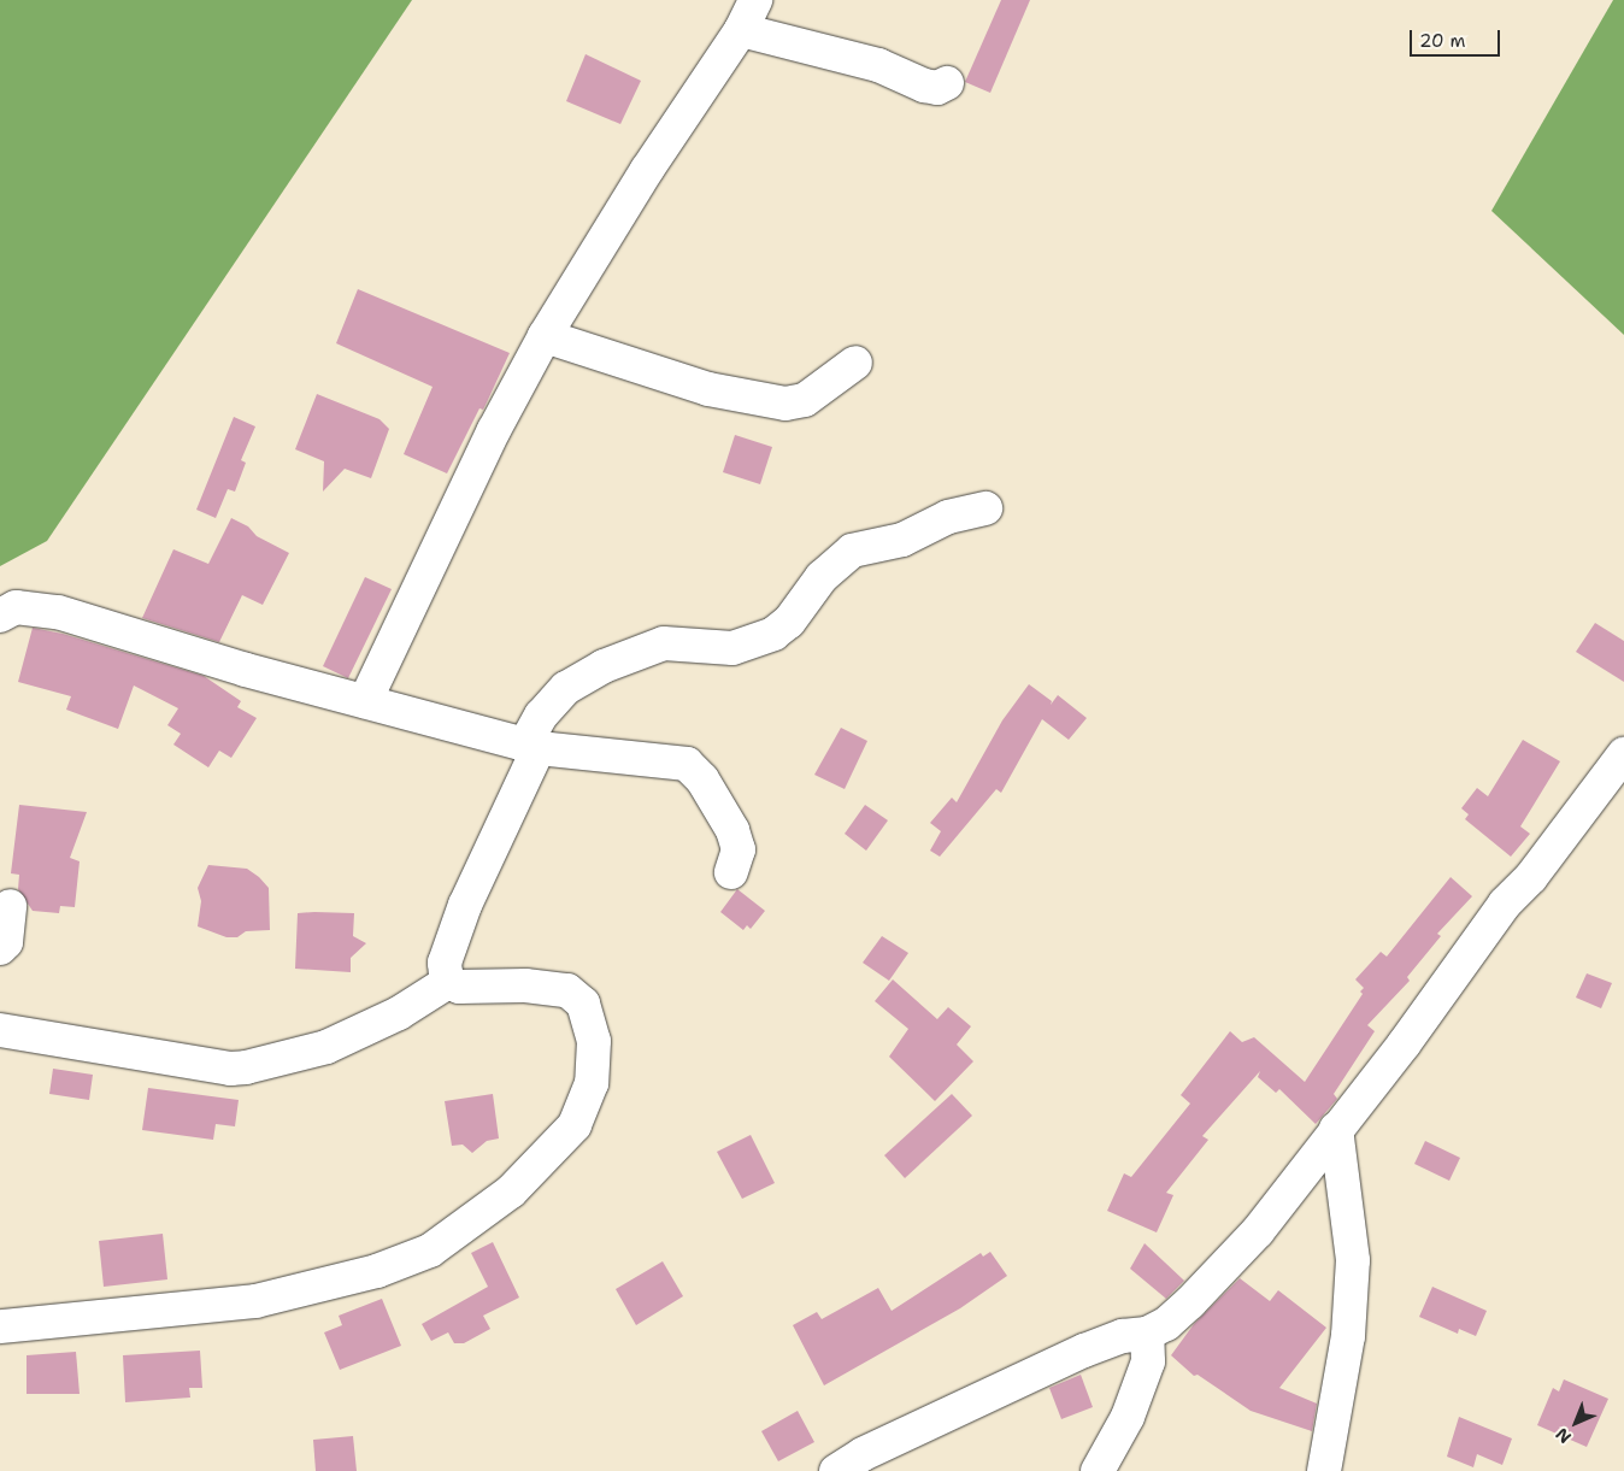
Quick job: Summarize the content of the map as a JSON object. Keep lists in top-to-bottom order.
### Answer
{
  "scale_bar": "20 m",
  "north": "bottom left"
}
